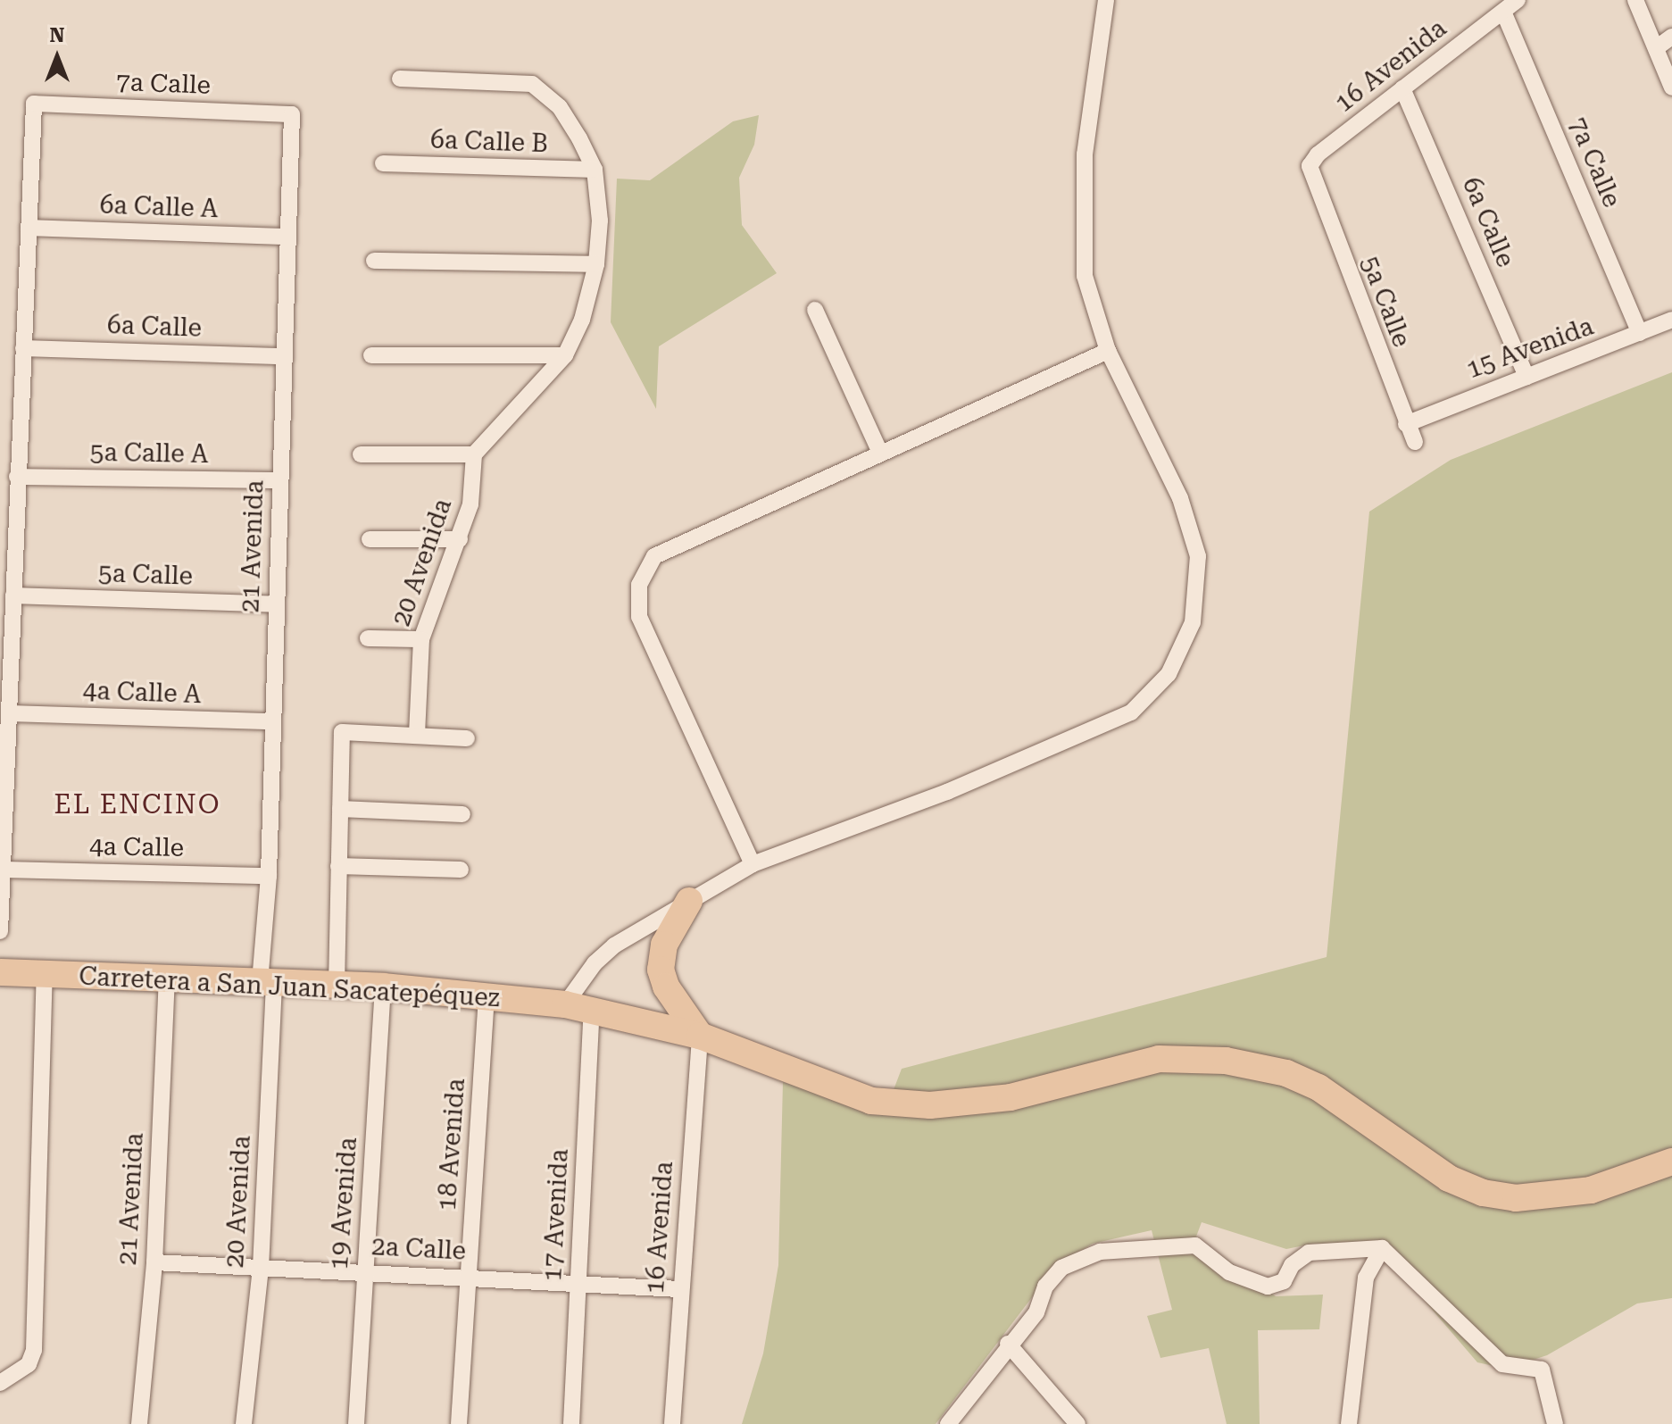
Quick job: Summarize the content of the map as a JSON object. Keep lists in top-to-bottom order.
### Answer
{
  "streets": {
    "main road": ["Carretera a San Juan Sacatepéquez"],
    "street": [
      "16 Avenida",
      "7a Calle",
      "6a Calle B",
      "6a Calle A",
      "6a Calle",
      "5a Calle",
      "15 Avenida",
      "5a Calle A",
      "21 Avenida",
      "20 Avenida",
      "4a Calle A",
      "4a Calle",
      "18 Avenida",
      "19 Avenida",
      "17 Avenida",
      "2a Calle"
    ]
  },
  "crossings": [
    ["16 Avenida", "7a Calle"],
    ["16 Avenida", "6a Calle"],
    ["16 Avenida", "5a Calle"],
    ["16 Avenida", "Carretera a San Juan Sacatepéquez"],
    ["16 Avenida", "2a Calle"],
    ["7a Calle", "6a Calle A"],
    ["7a Calle", "15 Avenida"],
    ["7a Calle", "21 Avenida"],
    ["6a Calle A", "21 Avenida"],
    ["6a Calle", "15 Avenida"],
    ["6a Calle", "21 Avenida"],
    ["5a Calle", "15 Avenida"],
    ["5a Calle", "21 Avenida"],
    ["5a Calle A", "21 Avenida"],
    ["21 Avenida", "20 Avenida"],
    ["21 Avenida", "4a Calle A"],
    ["21 Avenida", "4a Calle"],
    ["21 Avenida", "Carretera a San Juan Sacatepéquez"],
    ["21 Avenida", "2a Calle"],
    ["20 Avenida", "Carretera a San Juan Sacatepéquez"],
    ["20 Avenida", "2a Calle"],
    ["Carretera a San Juan Sacatepéquez", "18 Avenida"],
    ["Carretera a San Juan Sacatepéquez", "19 Avenida"],
    ["Carretera a San Juan Sacatepéquez", "17 Avenida"],
    ["18 Avenida", "2a Calle"],
    ["19 Avenida", "2a Calle"],
    ["17 Avenida", "2a Calle"]
  ],
  "districts": ["EL ENCINO"],
  "north": "top"
}
